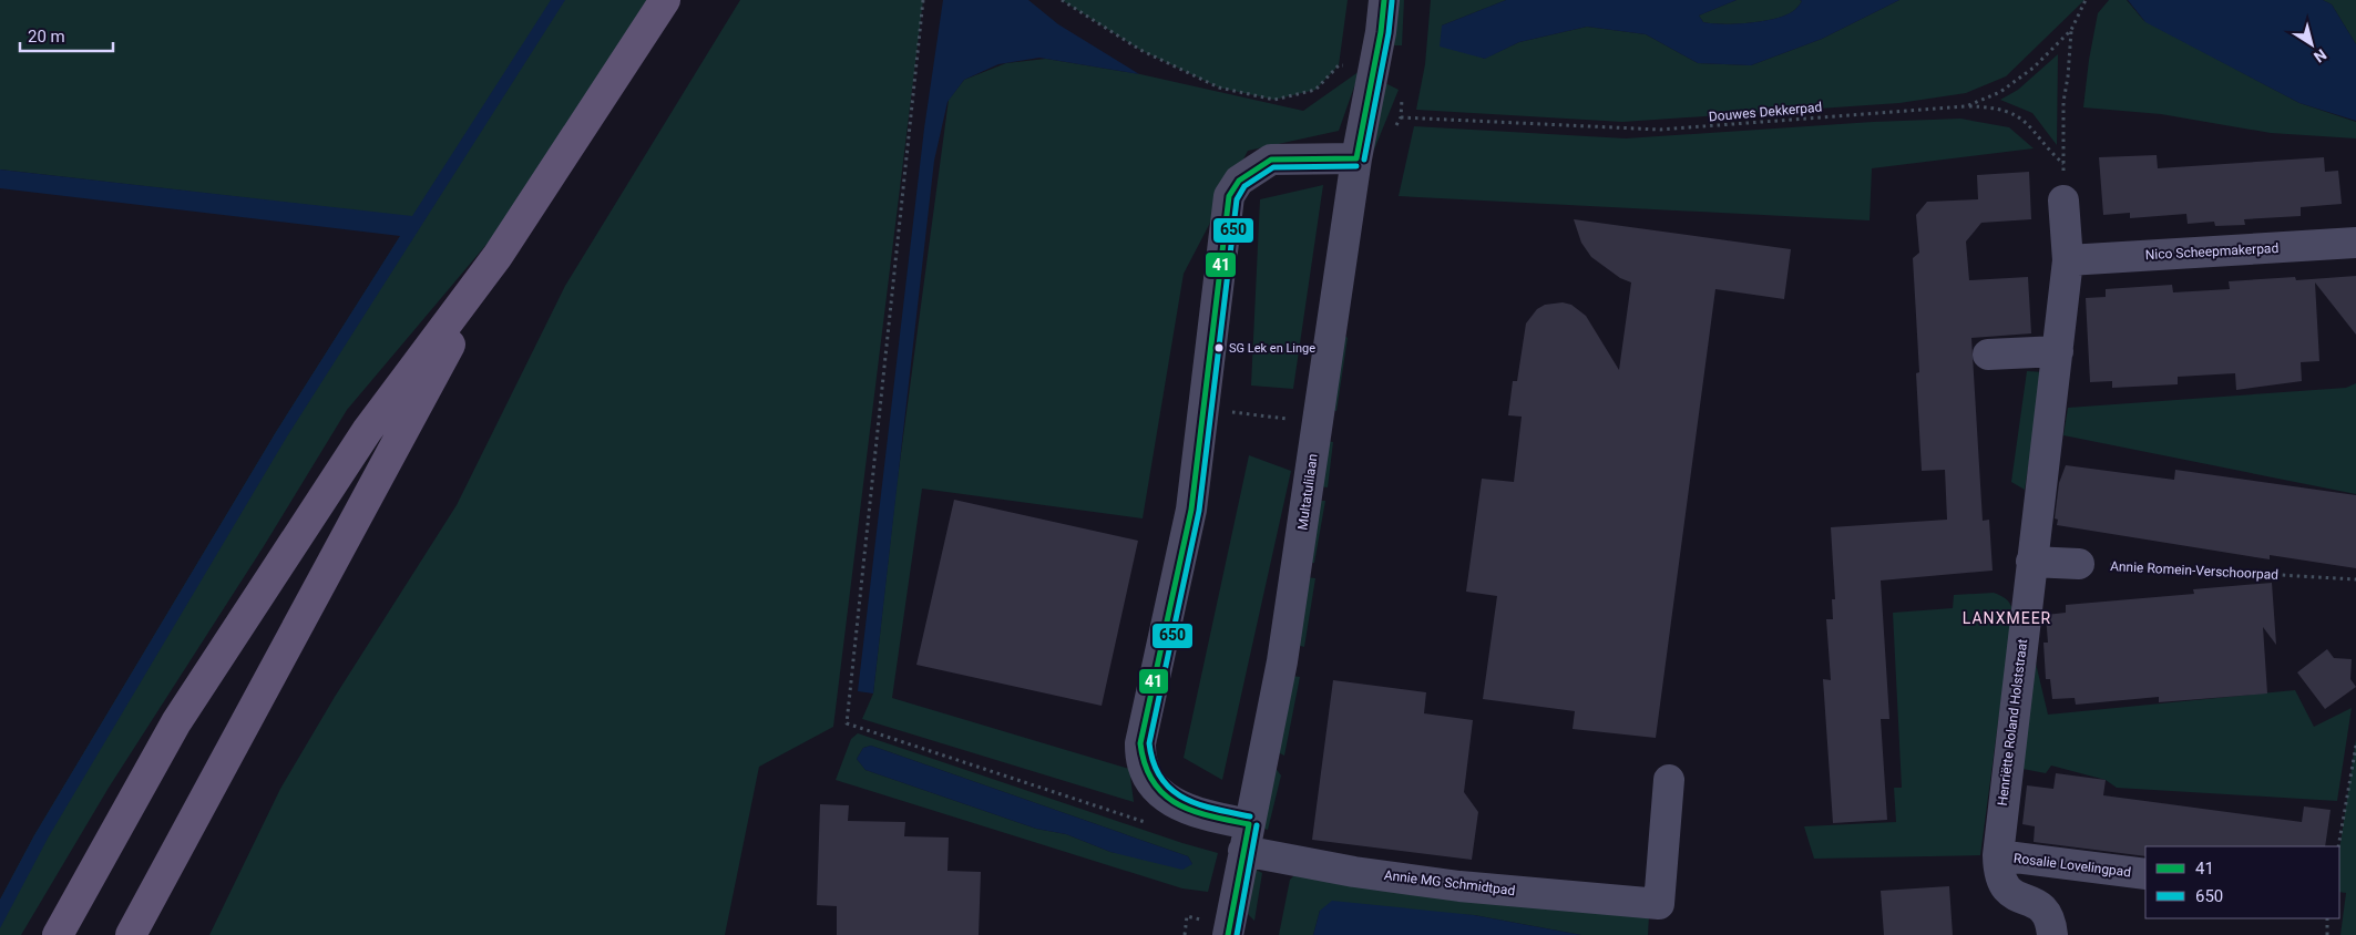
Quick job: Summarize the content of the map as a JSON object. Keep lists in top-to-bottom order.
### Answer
{
  "streets": {
    "street": [
      "Nico Scheepmakerpad",
      "Multatulilaan",
      "Henriëtte Roland Holststraat",
      "Rosalie Lovelingpad",
      "Annie MG Schmidtpad"
    ],
    "path": ["Douwes Dekkerpad", "Annie Romein-Verschoorpad"]
  },
  "crossings": [
    ["Nico Scheepmakerpad", "Henriëtte Roland Holststraat"],
    ["Multatulilaan", "Annie MG Schmidtpad"],
    ["Henriëtte Roland Holststraat", "Rosalie Lovelingpad"]
  ],
  "districts": ["LANXMEER"],
  "places": ["SG Lek en Linge"],
  "lines": ["transit line 41", "transit line 650"],
  "legend": ["41", "650"],
  "scale_bar": "20 m",
  "north": "bottom right"
}
